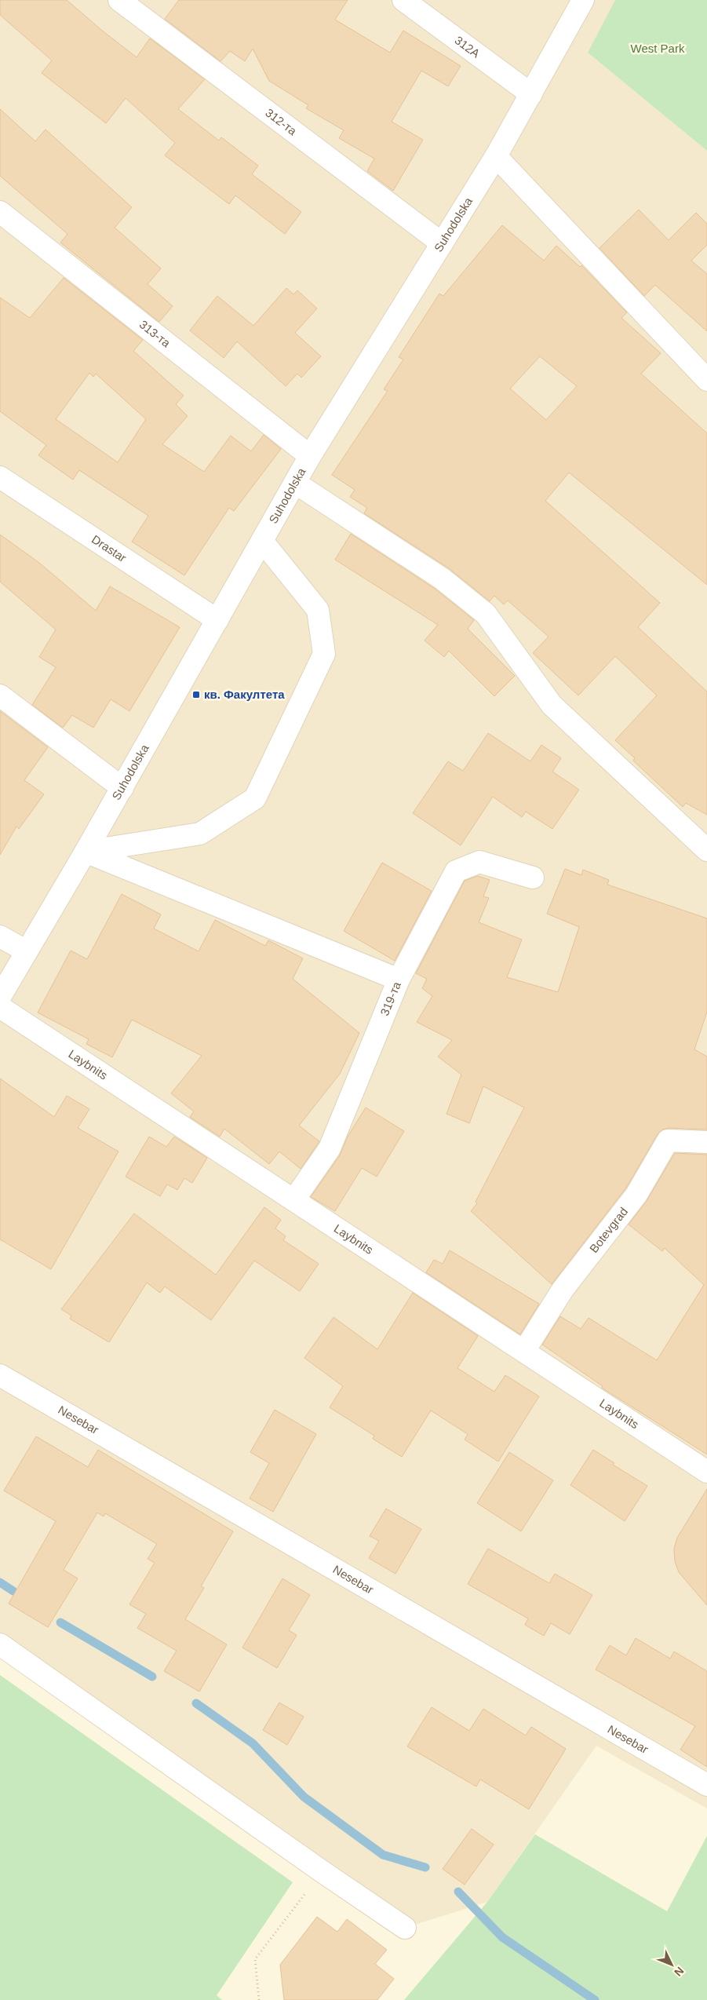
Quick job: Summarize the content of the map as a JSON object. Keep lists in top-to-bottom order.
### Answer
{
  "streets": {
    "street": [
      "312А",
      "312-та",
      "Suhodolska",
      "313-та",
      "Drastar",
      "319-та",
      "Laybnits",
      "Botevgrad",
      "Nesebar"
    ]
  },
  "crossings": [
    ["312А", "Suhodolska"],
    ["312-та", "Suhodolska"],
    ["Suhodolska", "313-та"],
    ["Suhodolska", "Drastar"],
    ["319-та", "Laybnits"],
    ["Laybnits", "Botevgrad"]
  ],
  "parks": ["West Park"],
  "places": {
    "transit": ["кв. Факултета"]
  },
  "north": "bottom right"
}
